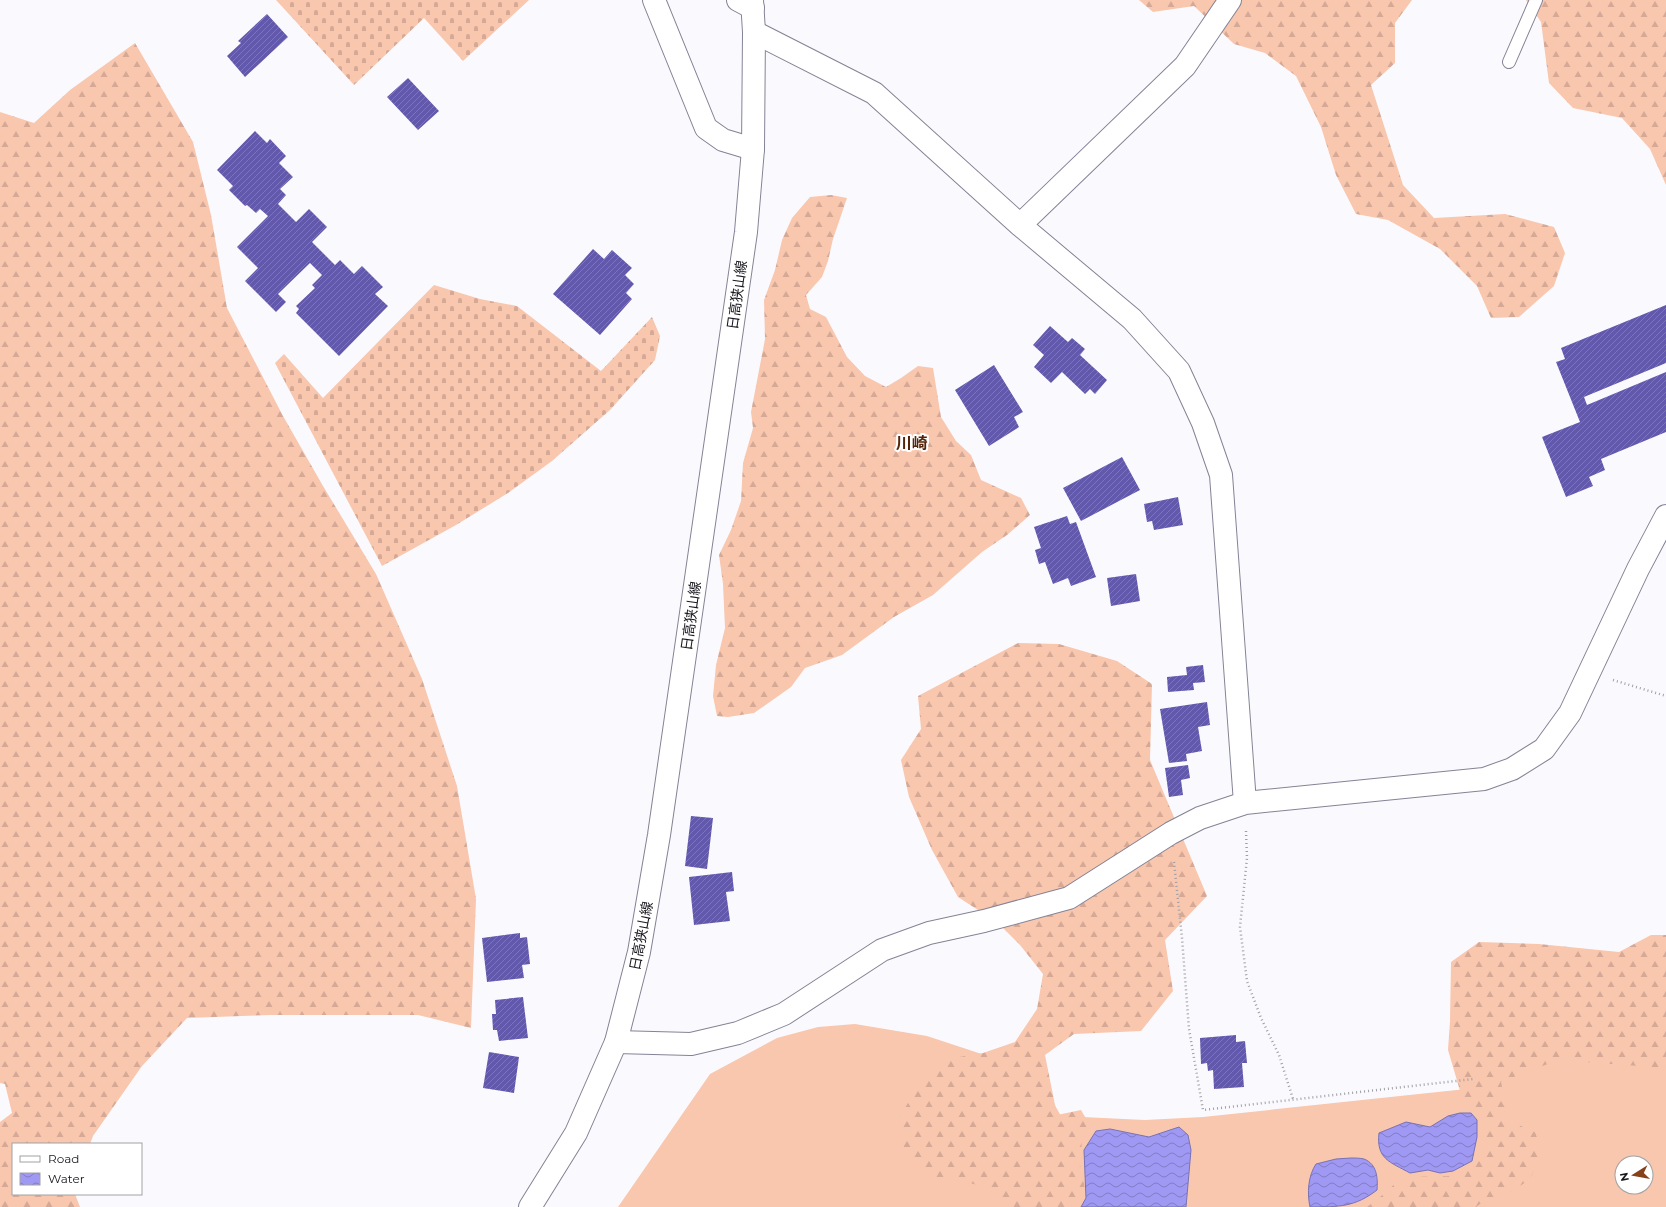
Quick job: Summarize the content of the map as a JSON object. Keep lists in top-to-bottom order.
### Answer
{
  "streets": {
    "street": ["日高狭山線"]
  },
  "districts": ["川崎"],
  "legend": ["Road", "Water"],
  "north": "left"
}
